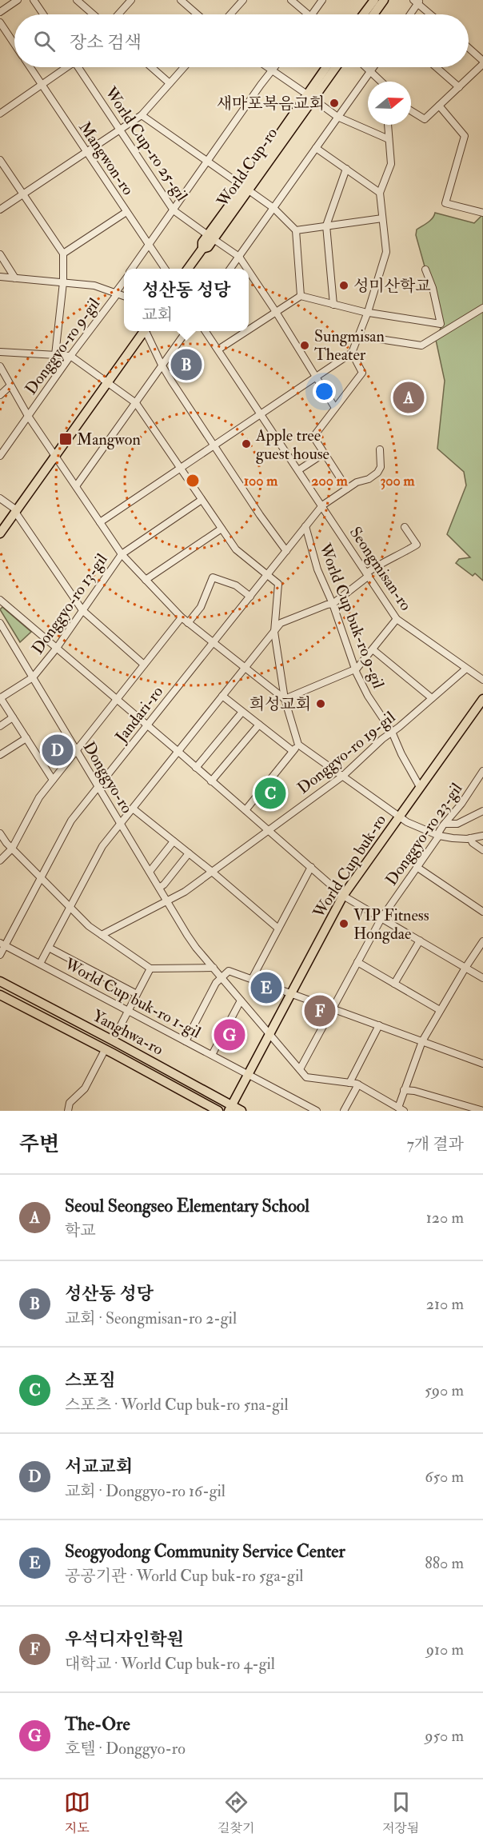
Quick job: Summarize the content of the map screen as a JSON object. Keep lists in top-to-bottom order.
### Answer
{
  "streets": {
    "main road": ["World Cup-ro", "World Cup buk-ro", "Yanghwa-ro"],
    "street": [
      "World Cup-ro 25-gil",
      "Mangwon-ro",
      "Donggyo-ro 9-gil",
      "Seongmisan-ro",
      "Donggyo-ro 13-gil",
      "World Cup buk-ro 9-gil",
      "Jandari-ro",
      "Donggyo-ro 19-gil",
      "Donggyo-ro",
      "Donggyo-ro 23-gil",
      "World Cup buk-ro 1-gil"
    ]
  },
  "crossings": [
    ["World Cup-ro 25-gil", "World Cup-ro"],
    ["Seongmisan-ro", "Jandari-ro"],
    ["Seongmisan-ro", "Donggyo-ro 19-gil"],
    ["Donggyo-ro 13-gil", "Donggyo-ro"],
    ["World Cup buk-ro 9-gil", "Jandari-ro"],
    ["World Cup buk-ro 9-gil", "Donggyo-ro 19-gil"],
    ["World Cup buk-ro 9-gil", "World Cup buk-ro"],
    ["Jandari-ro", "Donggyo-ro"],
    ["Jandari-ro", "World Cup buk-ro 1-gil"],
    ["Donggyo-ro 19-gil", "Donggyo-ro"],
    ["Donggyo-ro", "Donggyo-ro 23-gil"],
    ["Donggyo-ro", "World Cup buk-ro"],
    ["World Cup buk-ro", "World Cup buk-ro 1-gil"],
    ["World Cup buk-ro", "Yanghwa-ro"]
  ],
  "places": {
    "other": [
      "새마포복음교회",
      "성미산학교",
      "Sungmisan Theater",
      "Apple tree guest house",
      "희성교회",
      "VIP Fitness Hongdae"
    ],
    "transit": ["Mangwon"]
  },
  "north": "right",
  "page": {
    "search": "장소 검색",
    "popup": ["성산동 성당", "교회"],
    "pins": [
      "B",
      "A",
      "D",
      "C",
      "E",
      "F",
      "G"
    ],
    "heading": ["주변", "7개 결과"],
    "list": [
      {
        "mark": "A",
        "name": "Seoul Seongseo Elementary School",
        "note": "학교",
        "value": "120 m"
      },
      {
        "mark": "B",
        "name": "성산동 성당",
        "note": "교회 · Seongmisan-ro 2-gil",
        "value": "210 m"
      },
      {
        "mark": "C",
        "name": "스포짐",
        "note": "스포츠 · World Cup buk-ro 5na-gil",
        "value": "590 m"
      },
      {
        "mark": "D",
        "name": "서교교회",
        "note": "교회 · Donggyo-ro 16-gil",
        "value": "650 m"
      },
      {
        "mark": "E",
        "name": "Seogyodong Community Service Center",
        "note": "공공기관 · World Cup buk-ro 5ga-gil",
        "value": "880 m"
      },
      {
        "mark": "F",
        "name": "우석디자인학원",
        "note": "대학교 · World Cup buk-ro 4-gil",
        "value": "910 m"
      },
      {
        "mark": "G",
        "name": "The-Ore",
        "note": "호텔 · Donggyo-ro",
        "value": "950 m"
      }
    ],
    "nav": ["지도", "길찾기", "저장됨"]
  },
  "rings": ["100 m", "200 m", "300 m"]
}
